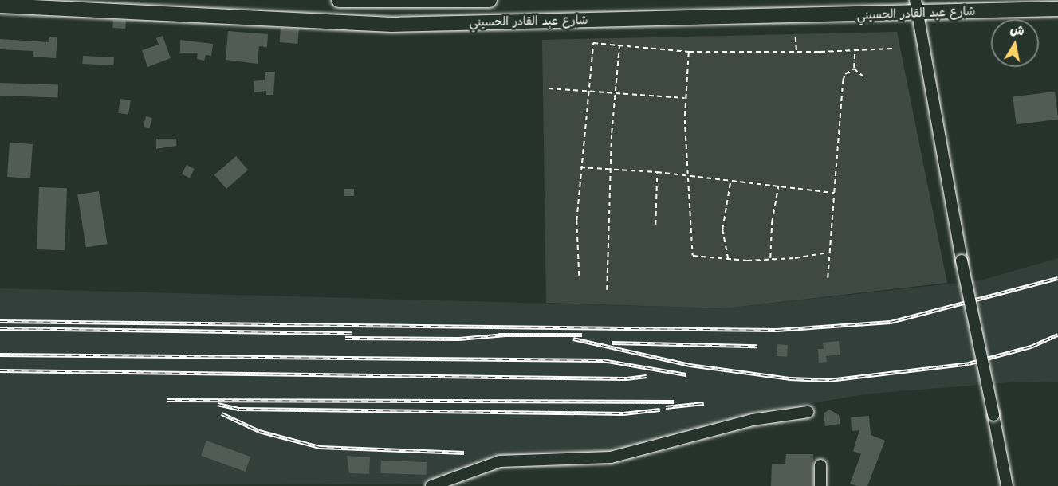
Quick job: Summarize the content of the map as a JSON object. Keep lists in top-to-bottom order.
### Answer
{
  "streets": {
    "main road": ["شارع عبد القادر الحسيني"]
  },
  "north": "top"
}
